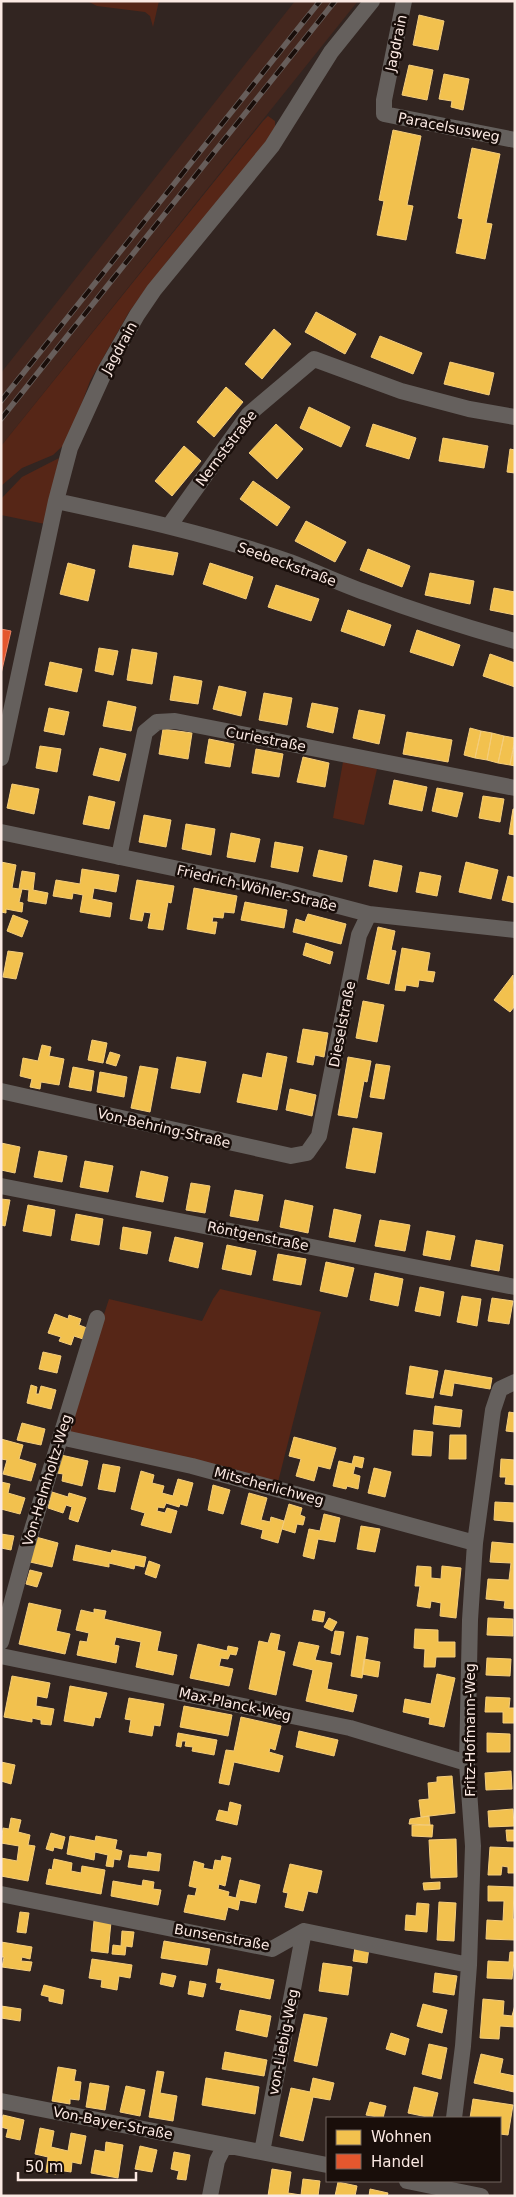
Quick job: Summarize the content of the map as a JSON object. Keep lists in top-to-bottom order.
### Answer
{
  "streets": {
    "street": [
      "Jagdrain",
      "Paracelsusweg",
      "Nernststraße",
      "Seebeckstraße",
      "Curiestraße",
      "Friedrich-Wöhler-Straße",
      "Dieselstraße",
      "Von-Behring-Straße",
      "Röntgenstraße",
      "Von-Helmholtz-Weg",
      "Mitscherlichweg",
      "Max-Planck-Weg",
      "Fritz-Hofmann-Weg",
      "Bunsenstraße",
      "von-Liebig-Weg",
      "Von-Bayer-Straße"
    ]
  },
  "crossings": [
    ["Jagdrain", "Paracelsusweg"],
    ["Jagdrain", "Seebeckstraße"],
    ["Nernststraße", "Seebeckstraße"],
    ["Curiestraße", "Friedrich-Wöhler-Straße"],
    ["Friedrich-Wöhler-Straße", "Dieselstraße"],
    ["Dieselstraße", "Von-Behring-Straße"],
    ["Von-Helmholtz-Weg", "Mitscherlichweg"],
    ["Mitscherlichweg", "Fritz-Hofmann-Weg"],
    ["Max-Planck-Weg", "Fritz-Hofmann-Weg"],
    ["Bunsenstraße", "von-Liebig-Weg"],
    ["von-Liebig-Weg", "Von-Bayer-Straße"]
  ],
  "legend": ["Wohnen", "Handel"],
  "scale_bar": "50 m"
}
